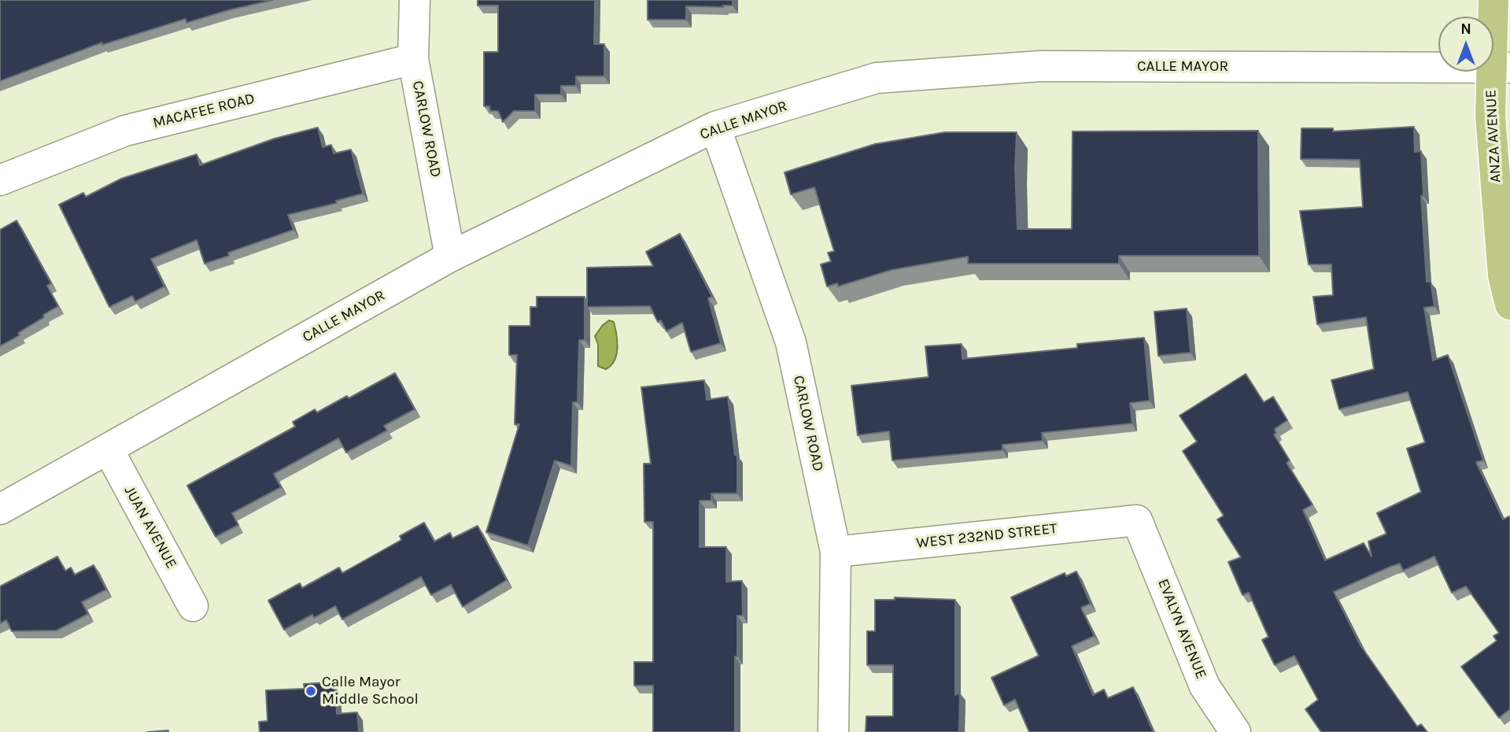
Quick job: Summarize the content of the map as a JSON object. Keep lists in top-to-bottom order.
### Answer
{
  "streets": {
    "main road": ["ANZA AVENUE"],
    "street": [
      "CALLE MAYOR",
      "MACAFEE ROAD",
      "CARLOW ROAD",
      "JUAN AVENUE",
      "WEST 232ND STREET",
      "EVALYN AVENUE"
    ]
  },
  "crossings": [
    ["CALLE MAYOR", "CARLOW ROAD"],
    ["CALLE MAYOR", "ANZA AVENUE"],
    ["CALLE MAYOR", "JUAN AVENUE"],
    ["MACAFEE ROAD", "CARLOW ROAD"],
    ["CARLOW ROAD", "WEST 232ND STREET"],
    ["WEST 232ND STREET", "EVALYN AVENUE"]
  ],
  "places": ["Calle Mayor Middle School"],
  "north": "top"
}
